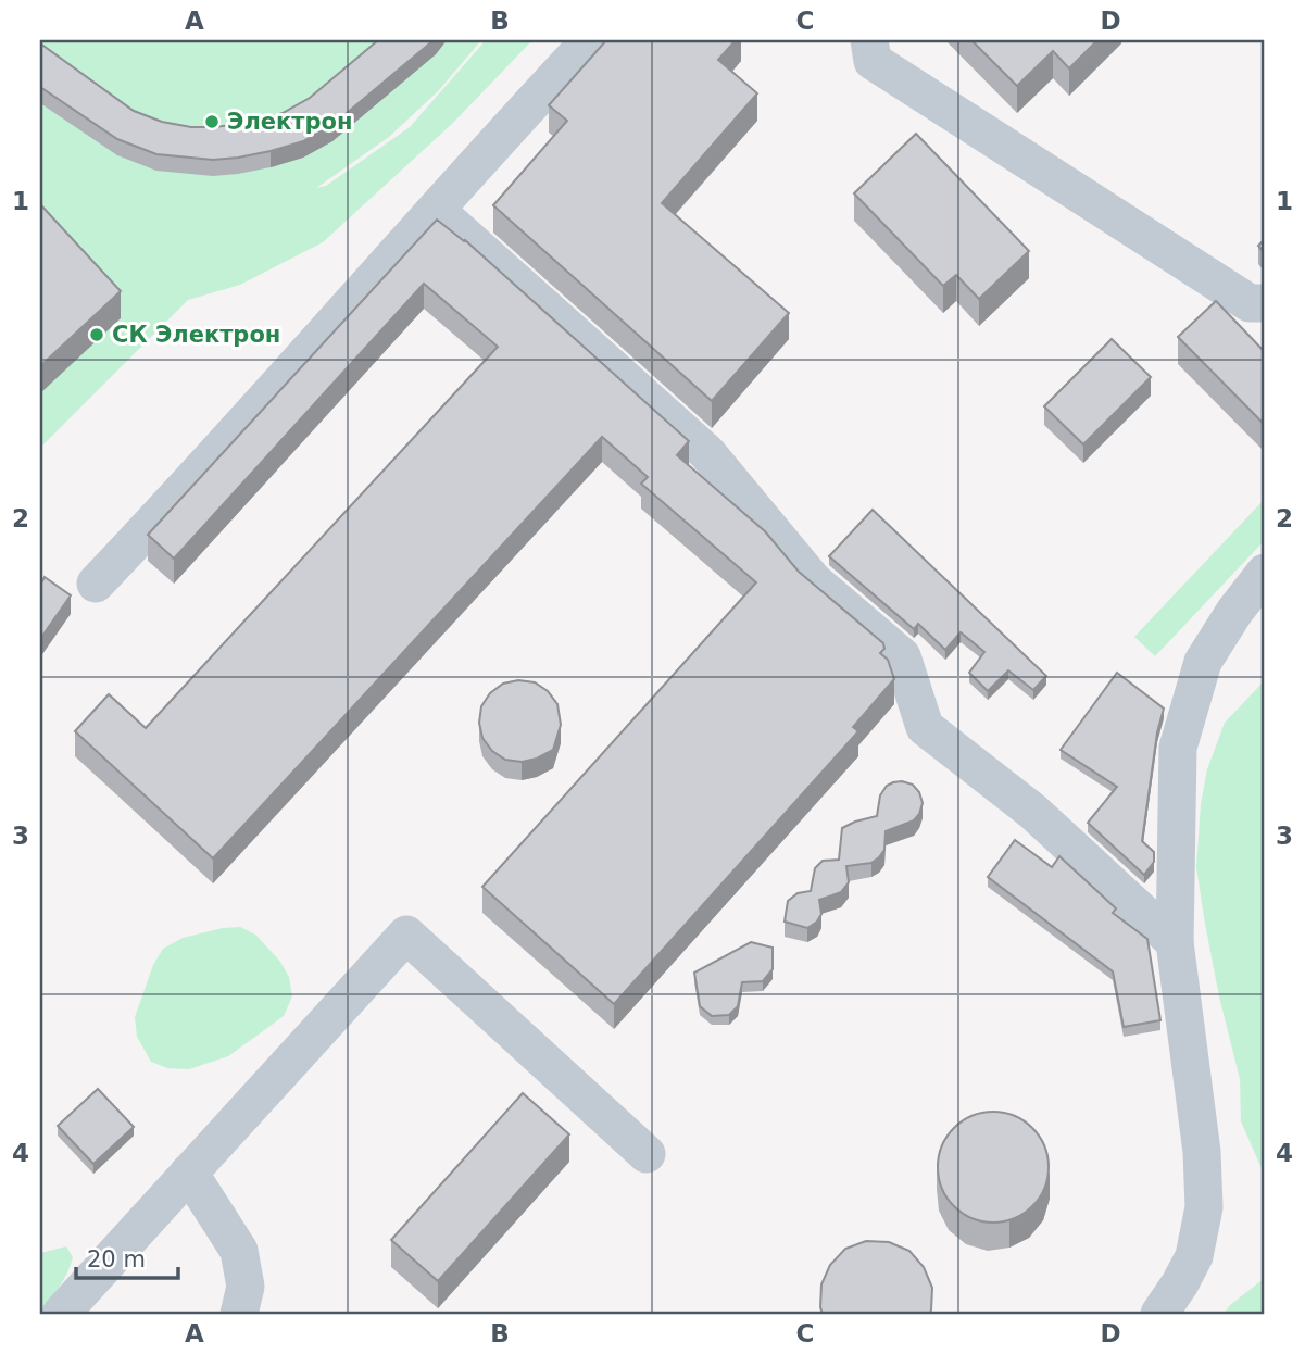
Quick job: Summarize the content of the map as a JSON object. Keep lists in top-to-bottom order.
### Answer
{
  "places": ["Электрон", "СК Электрон"],
  "scale_bar": "20 m",
  "grid": {
    "columns": [
      "A",
      "B",
      "C",
      "D"
    ],
    "rows": [
      "1",
      "2",
      "3",
      "4"
    ]
  }
}
